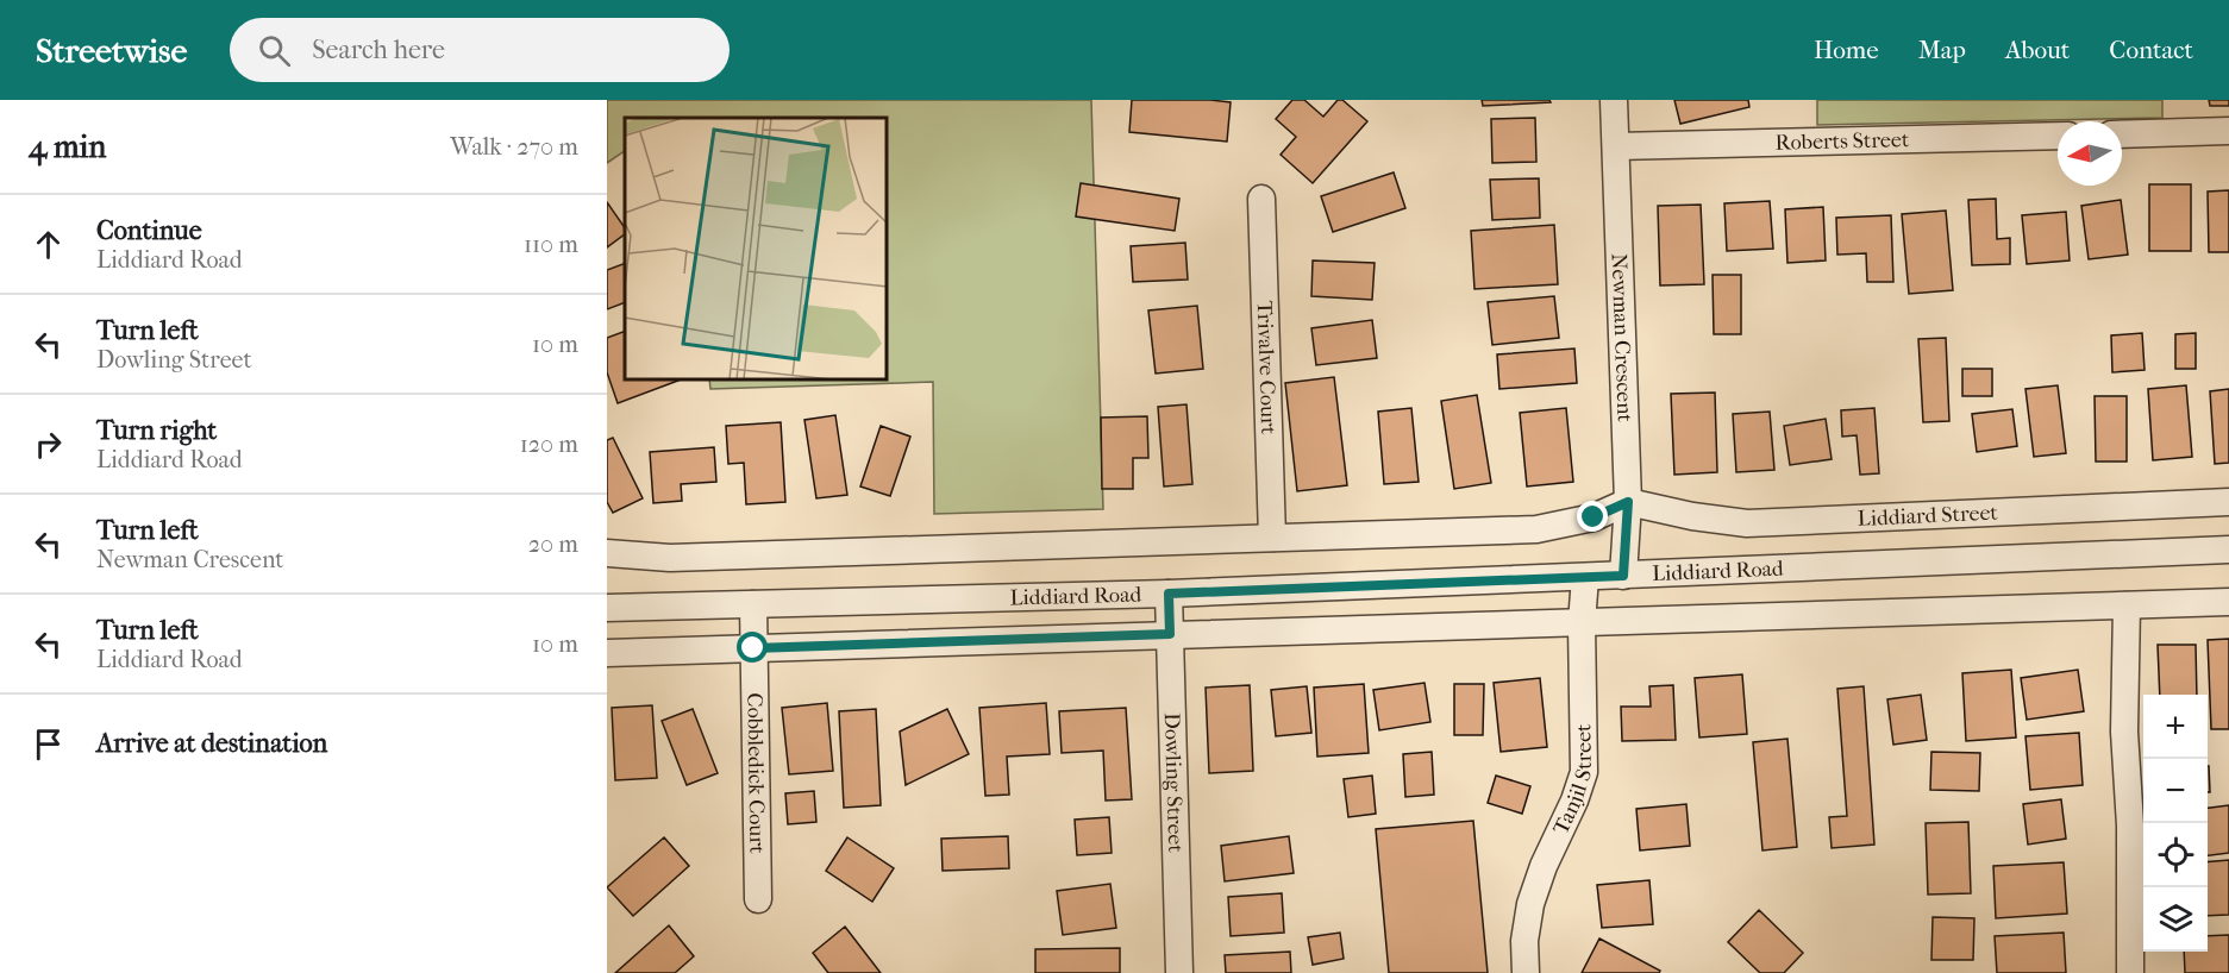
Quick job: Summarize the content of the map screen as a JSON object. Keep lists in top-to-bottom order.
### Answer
{
  "streets": {
    "street": [
      "Roberts Street",
      "Newman Crescent",
      "Trivalve Court",
      "Liddiard Street",
      "Liddiard Road",
      "Cobbledick Court",
      "Tanjil Street",
      "Dowling Street"
    ]
  },
  "crossings": [
    ["Roberts Street", "Newman Crescent"],
    ["Newman Crescent", "Liddiard Street"],
    ["Newman Crescent", "Liddiard Road"],
    ["Liddiard Road", "Cobbledick Court"],
    ["Liddiard Road", "Tanjil Street"],
    ["Liddiard Road", "Dowling Street"]
  ],
  "north": "left",
  "page": {
    "header": "Streetwise",
    "search": "Search here",
    "nav": [
      "Home",
      "Map",
      "About",
      "Contact"
    ],
    "heading": ["4 min", "Walk · 270 m"],
    "list": [
      ["Continue", "Liddiard Road", "110 m"],
      ["Turn left", "Dowling Street", "10 m"],
      ["Turn right", "Liddiard Road", "120 m"],
      ["Turn left", "Newman Crescent", "20 m"],
      ["Turn left", "Liddiard Road", "10 m"],
      "Arrive at destination"
    ],
    "map_buttons": ["+", "−"]
  }
}
